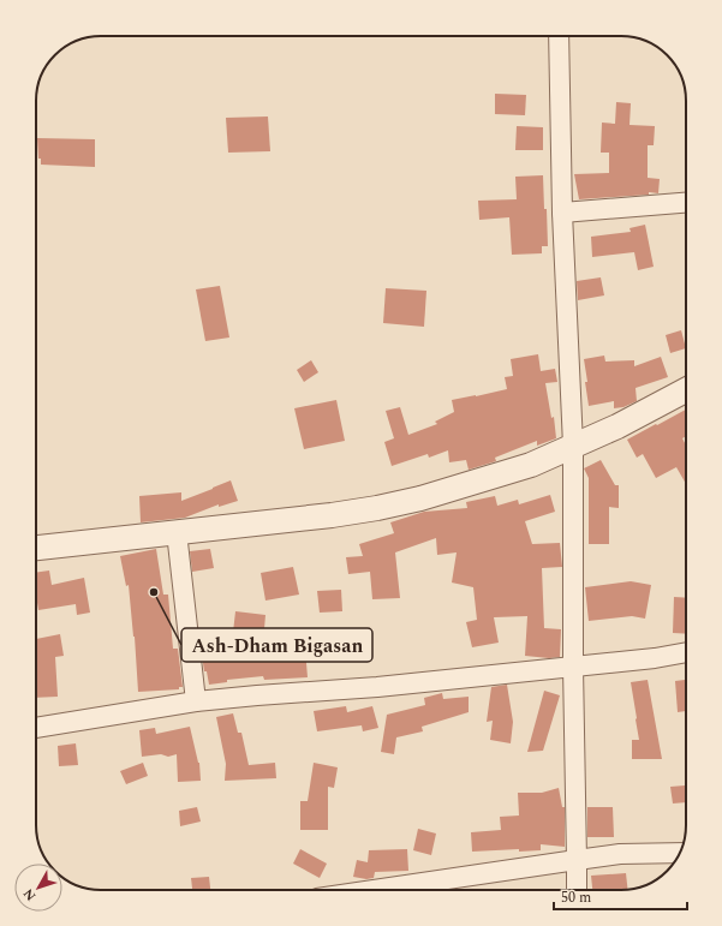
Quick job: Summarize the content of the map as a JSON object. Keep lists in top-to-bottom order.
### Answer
{
  "places": ["Ash-Dham Bigasan"],
  "scale_bar": "50 m",
  "north": "bottom left"
}
